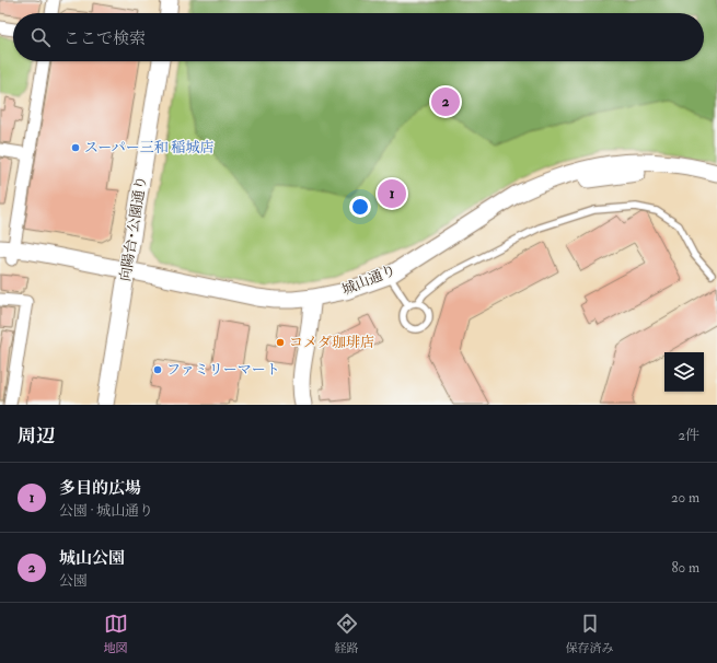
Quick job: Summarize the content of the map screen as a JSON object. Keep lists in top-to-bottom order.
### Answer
{
  "streets": {
    "street": ["向陽台･公園通り", "城山通り"]
  },
  "crossings": [
    ["向陽台･公園通り", "城山通り"]
  ],
  "places": ["スーパー三和 稲城店", "コメダ珈琲店", "ファミリーマート"],
  "page": {
    "search": "ここで検索",
    "pins": ["2", "1"],
    "heading": ["周辺", "2件"],
    "list": [
      {
        "mark": "1",
        "name": "多目的広場",
        "note": "公園 · 城山通り",
        "value": "20 m"
      },
      {
        "mark": "2",
        "name": "城山公園",
        "note": "公園",
        "value": "80 m"
      }
    ],
    "nav": ["地図", "経路", "保存済み"]
  }
}
